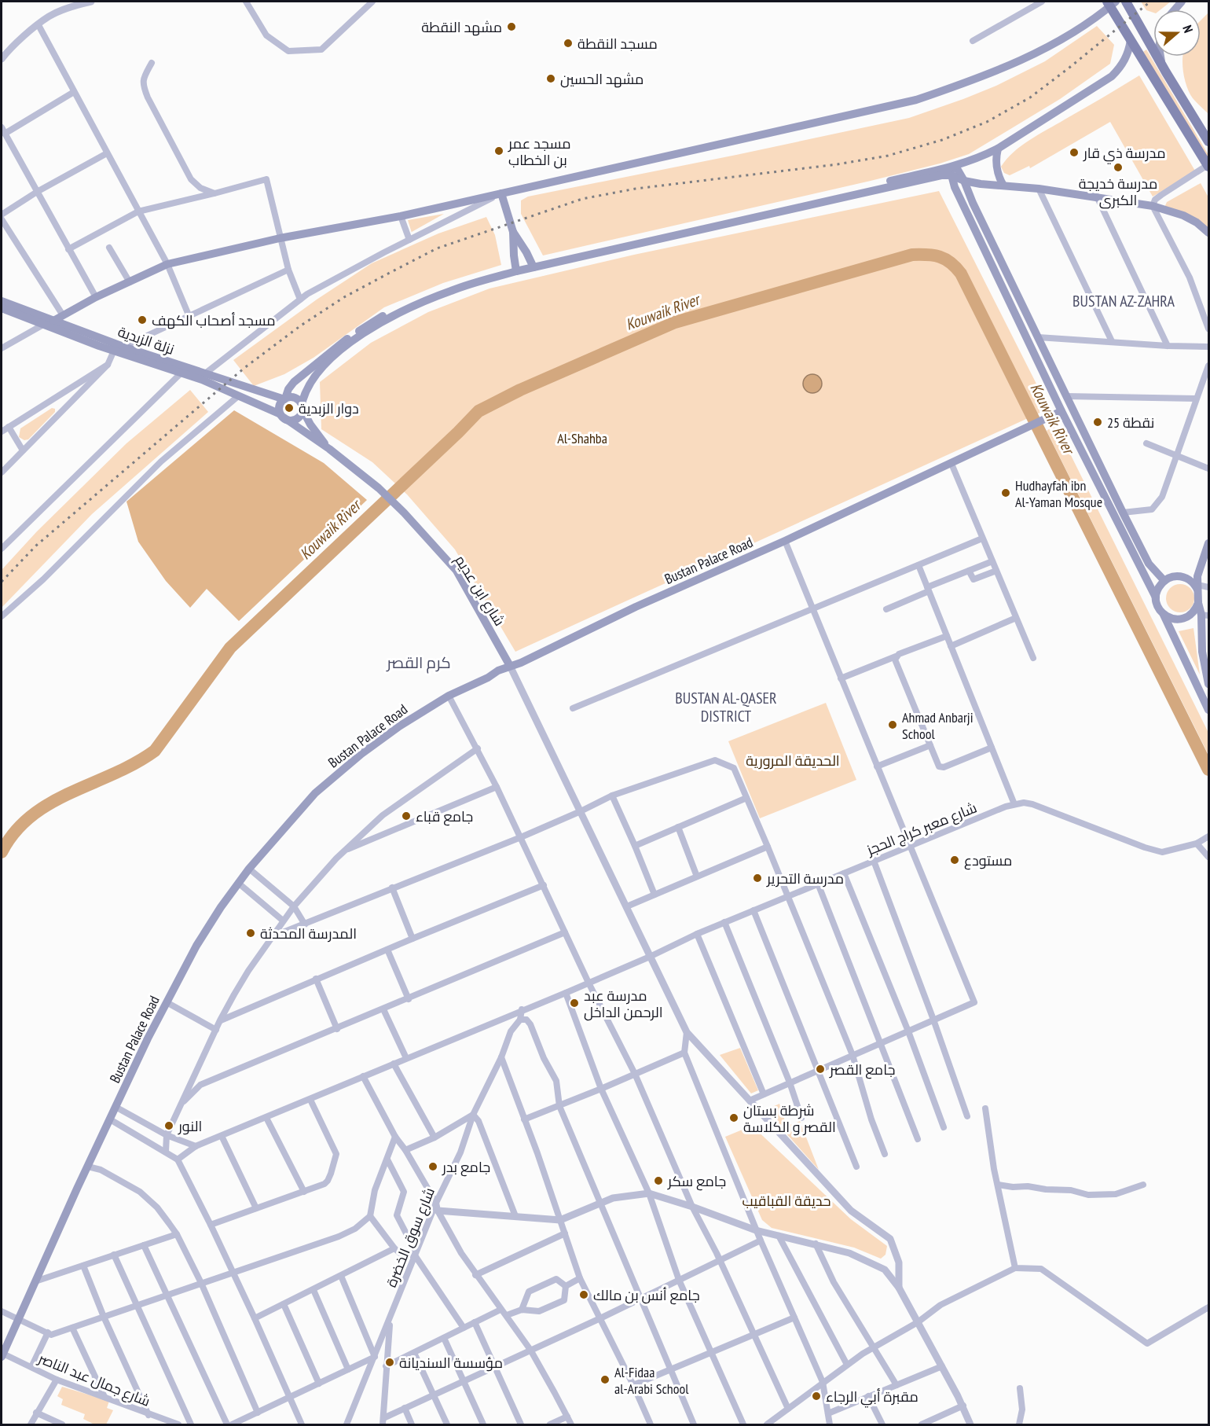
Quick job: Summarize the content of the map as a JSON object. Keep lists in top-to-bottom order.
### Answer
{
  "streets": {
    "main road": ["نزلة الزبدية", "Bustan Palace Road", "شارع ابن عديم"],
    "street": ["شارع معبر كراج الحجز", "شارع سوق الخضرة", "شارع جمال عبد الناصر"]
  },
  "crossings": [
    ["نزلة الزبدية", "شارع ابن عديم"],
    ["Bustan Palace Road", "شارع ابن عديم"],
    ["Bustan Palace Road", "شارع جمال عبد الناصر"],
    ["شارع معبر كراج الحجز", "شارع سوق الخضرة"]
  ],
  "districts": ["BUSTAN AZ-ZAHRA", "كرم القصر", "BUSTAN AL-QASER DISTRICT"],
  "water": ["Kouwaik River"],
  "parks": ["Al-Shahba", "الحديقة المرورية", "حديقة القباقيب"],
  "places": [
    "مشهد النقطة",
    "مسجد النقطة",
    "مشهد الحسين",
    "مسجد عمر بن الخطاب",
    "مدرسة ذي قار",
    "مدرسة خديجة الكبرى",
    "مسجد أصحاب الكهف",
    "دوار الزبدية",
    "نقطة 25",
    "Hudhayfah ibn Al-Yaman Mosque",
    "Ahmad Anbarji School",
    "جامع قباء",
    "مستودع",
    "مدرسة التحرير",
    "المدرسة المحدثة",
    "مدرسة عبد الرحمن الداخل",
    "جامع القصر",
    "شرطة بستان القصر و الكلاسة",
    "النور",
    "جامع بدر",
    "جامع سكر",
    "جامع أنس بن مالك",
    "مؤسسة السنديانة",
    "Al-Fidaa al-Arabi School",
    "مقبرة أبي الرجاء"
  ],
  "north": "right"
}
